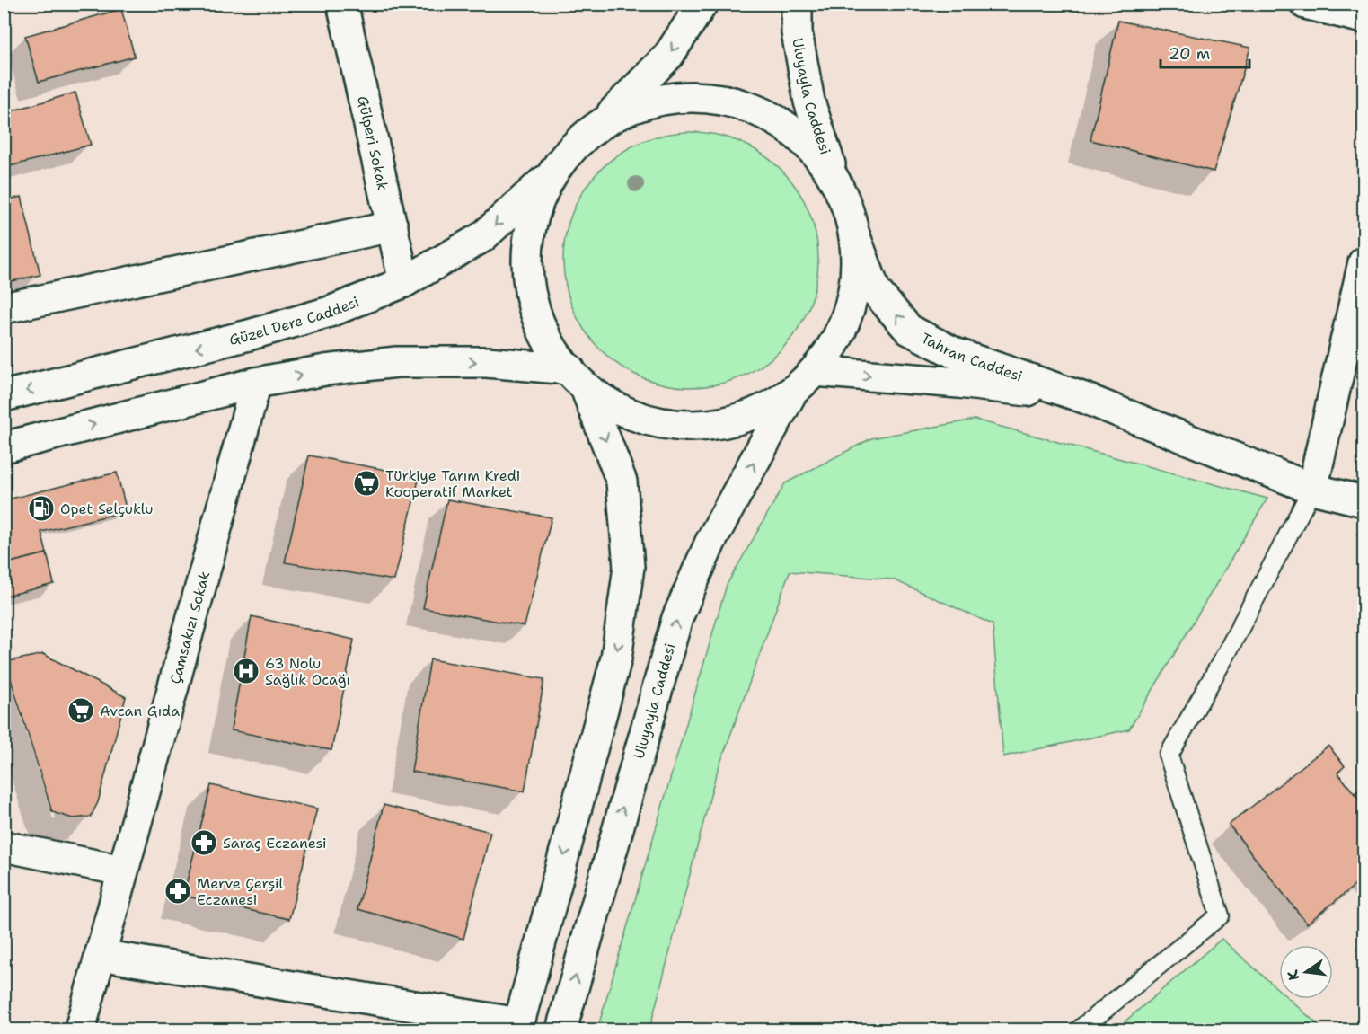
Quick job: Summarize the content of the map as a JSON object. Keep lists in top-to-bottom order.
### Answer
{
  "streets": {
    "main road": [
      "Uluyayla Caddesi",
      "Gülperi Sokak",
      "Güzel Dere Caddesi",
      "Tahran Caddesi",
      "Çamsakızı Sokak"
    ]
  },
  "crossings": [
    ["Uluyayla Caddesi", "Tahran Caddesi"],
    ["Gülperi Sokak", "Güzel Dere Caddesi"]
  ],
  "places": {
    "supermarket": ["Türkiye Tarım Kredi Kooperatif Market", "Avcan Gıda"],
    "fuel station": ["Opet Selçuklu"],
    "hospital": ["63 Nolu Sağlık Ocağı"],
    "pharmacy": ["Saraç Eczanesi", "Merve Çerşil Eczanesi"]
  },
  "scale_bar": "20 m",
  "north": "left"
}
